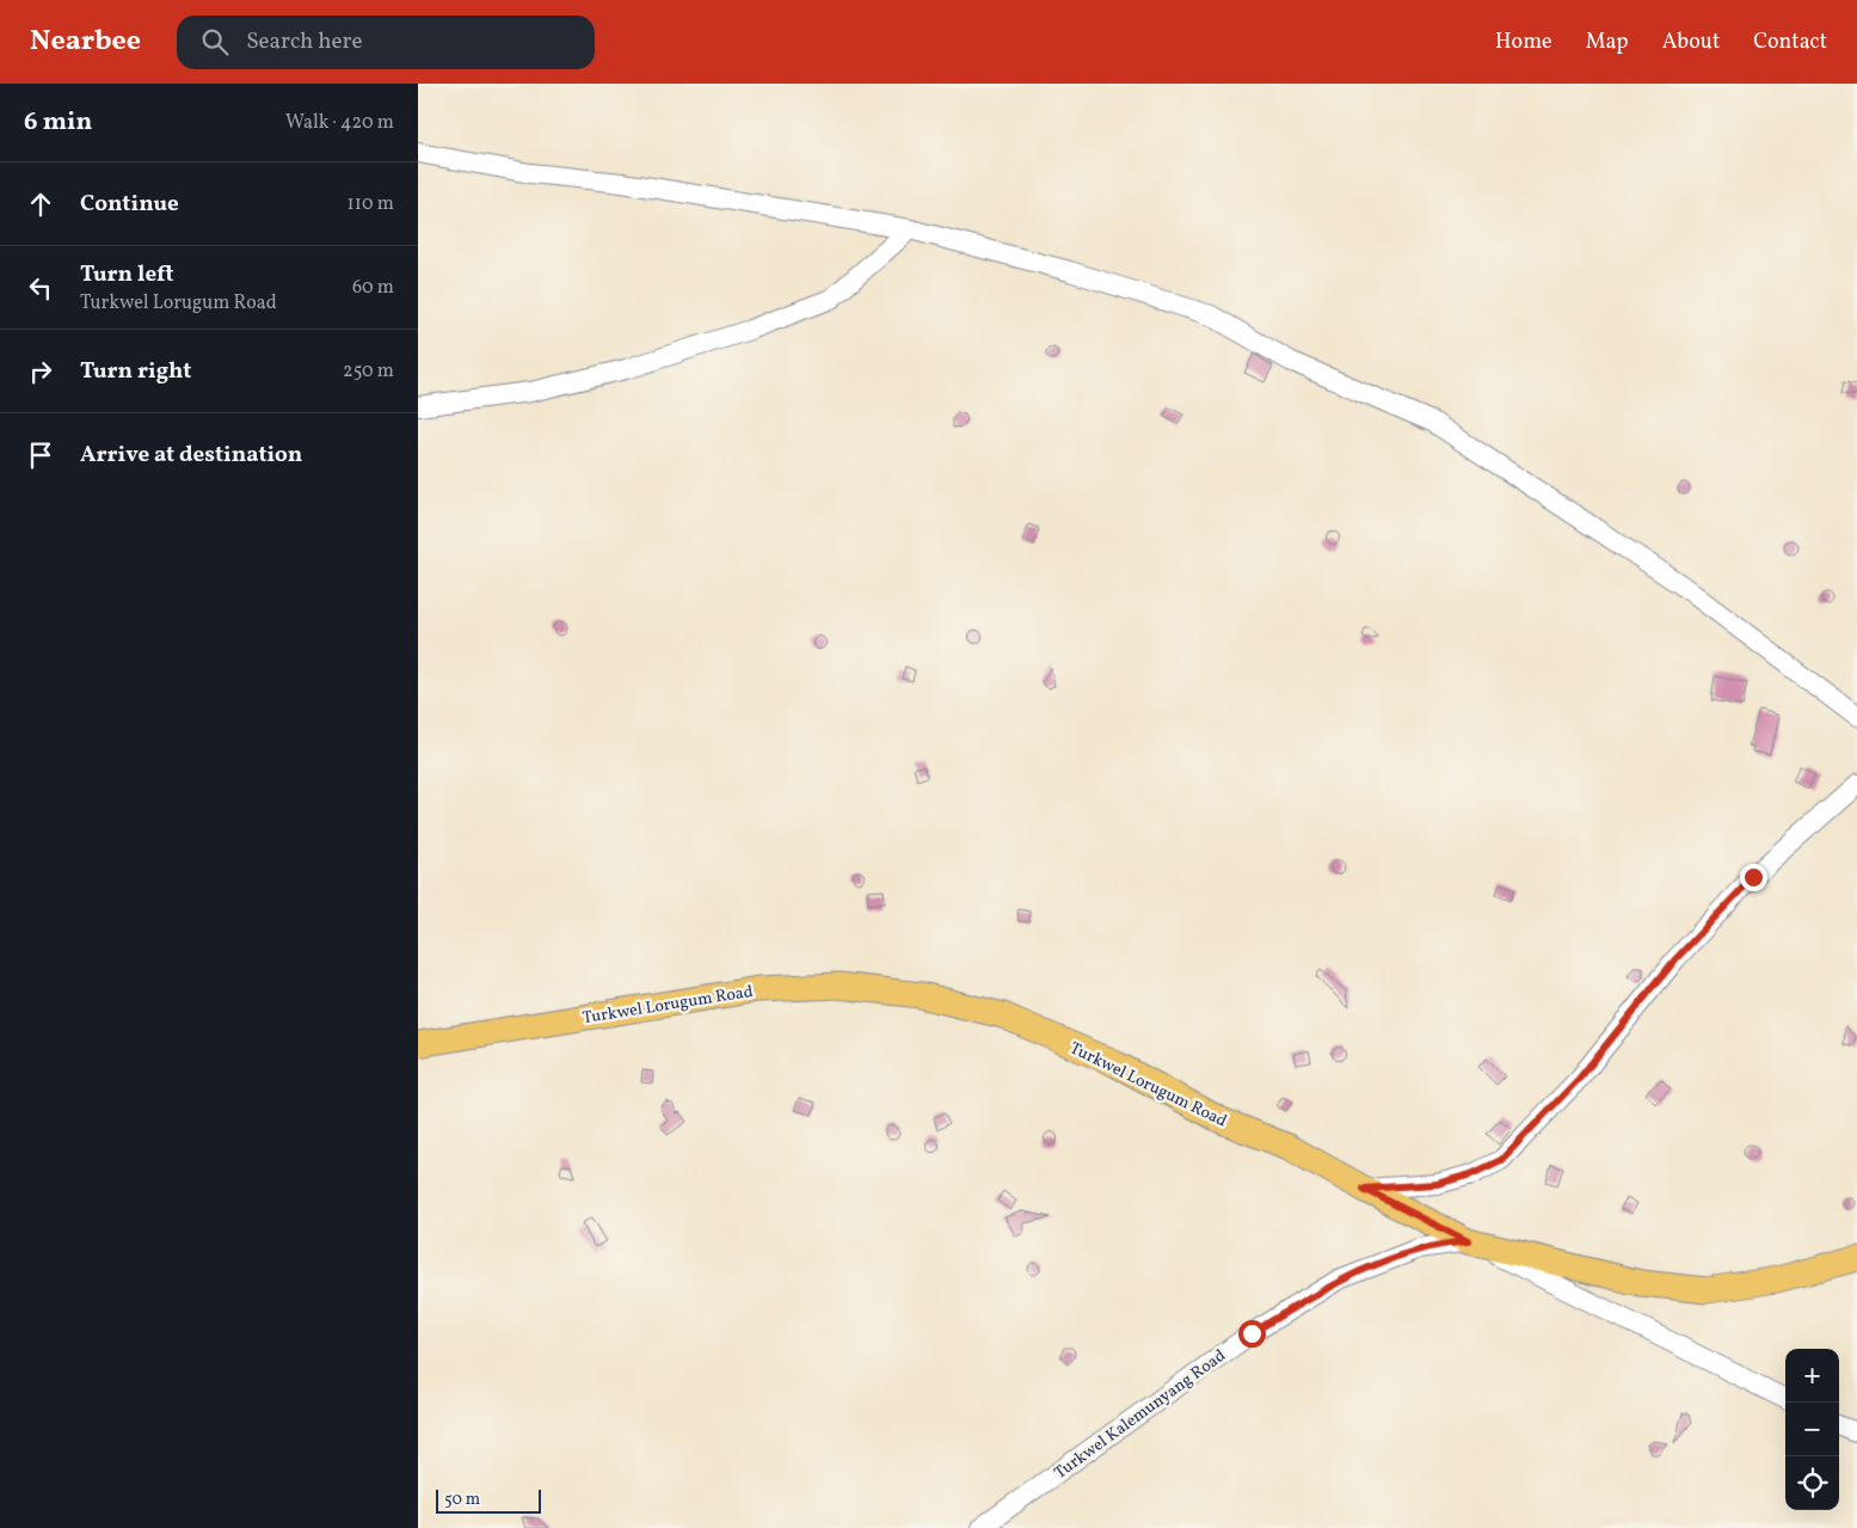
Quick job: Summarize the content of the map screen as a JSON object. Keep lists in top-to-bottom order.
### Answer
{
  "streets": {
    "main road": ["Turkwel Lorugum Road"],
    "street": ["Turkwel Kalemunyang Road"]
  },
  "crossings": [
    ["Turkwel Lorugum Road", "Turkwel Kalemunyang Road"]
  ],
  "scale_bar": "50 m",
  "page": {
    "header": "Nearbee",
    "search": "Search here",
    "nav": [
      "Home",
      "Map",
      "About",
      "Contact"
    ],
    "heading": ["6 min", "Walk · 420 m"],
    "list": [
      ["Continue", "110 m"],
      ["Turn left", "Turkwel Lorugum Road", "60 m"],
      ["Turn right", "250 m"],
      "Arrive at destination"
    ],
    "map_buttons": ["+", "−"],
    "scale": "50 m"
  }
}
